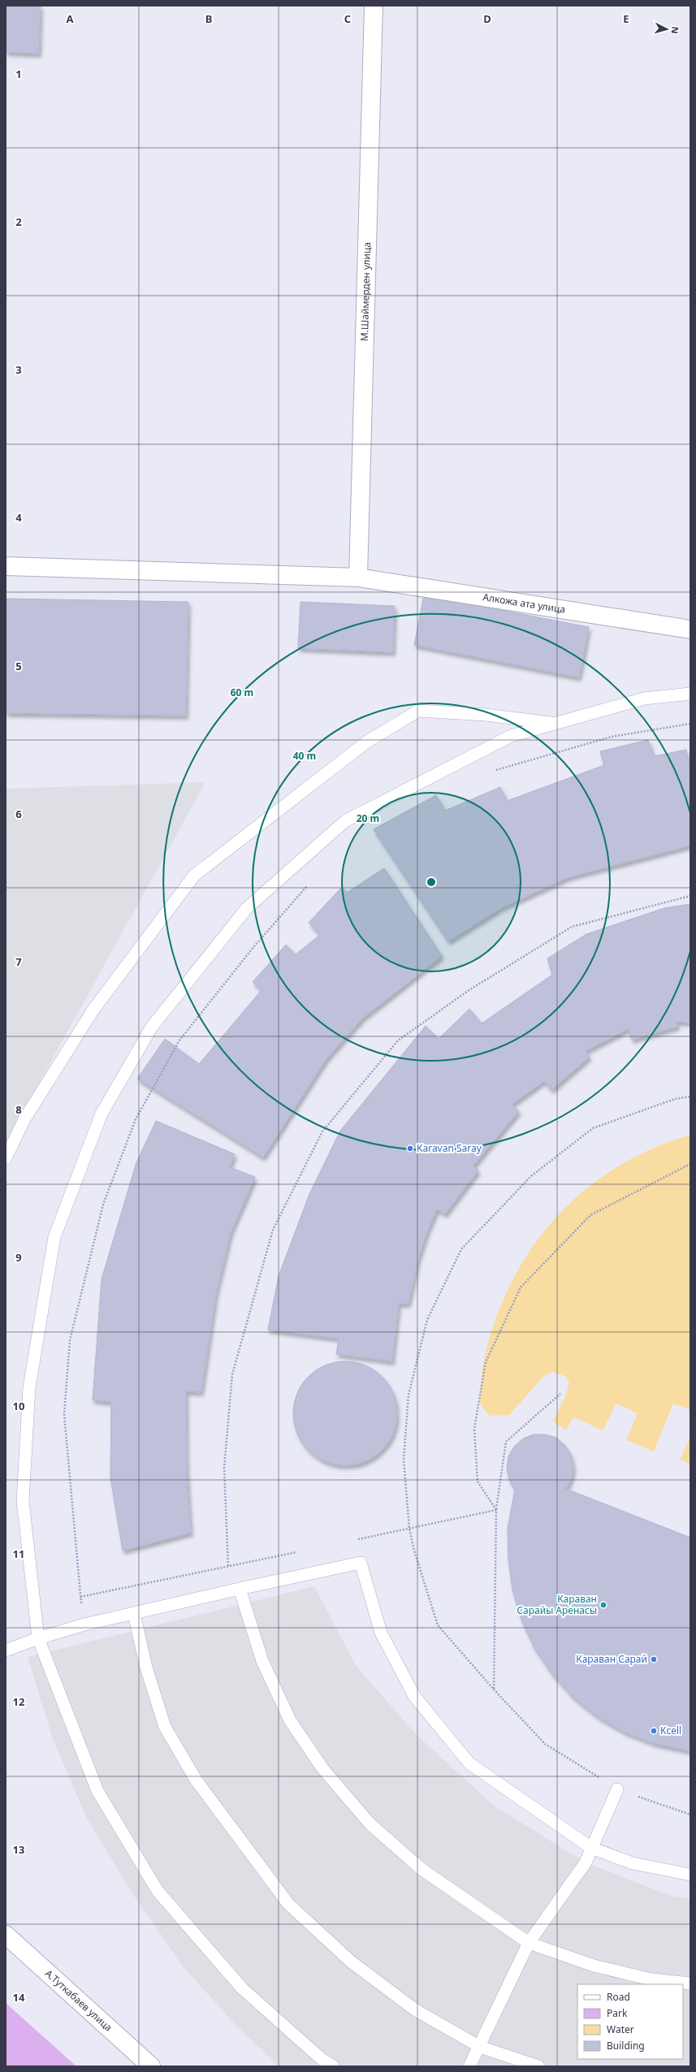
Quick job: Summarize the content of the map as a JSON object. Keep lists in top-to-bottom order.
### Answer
{
  "streets": {
    "street": ["М.Шаймерден улица", "Алкожа ата улица", "А.Туткабаев улица"]
  },
  "crossings": [
    ["М.Шаймерден улица", "Алкожа ата улица"]
  ],
  "places": [
    "Karavan Saray",
    "Караван Сарайы Аренасы",
    "Караван Сарай",
    "Kcell"
  ],
  "legend": [
    "Road",
    "Park",
    "Water",
    "Building"
  ],
  "north": "right",
  "grid": {
    "columns": [
      "A",
      "B",
      "C",
      "D",
      "E"
    ],
    "rows": [
      "1",
      "2",
      "3",
      "4",
      "5",
      "6",
      "7",
      "8",
      "9",
      "10",
      "11",
      "12",
      "13",
      "14"
    ]
  },
  "rings": ["60 m", "40 m", "20 m"]
}
